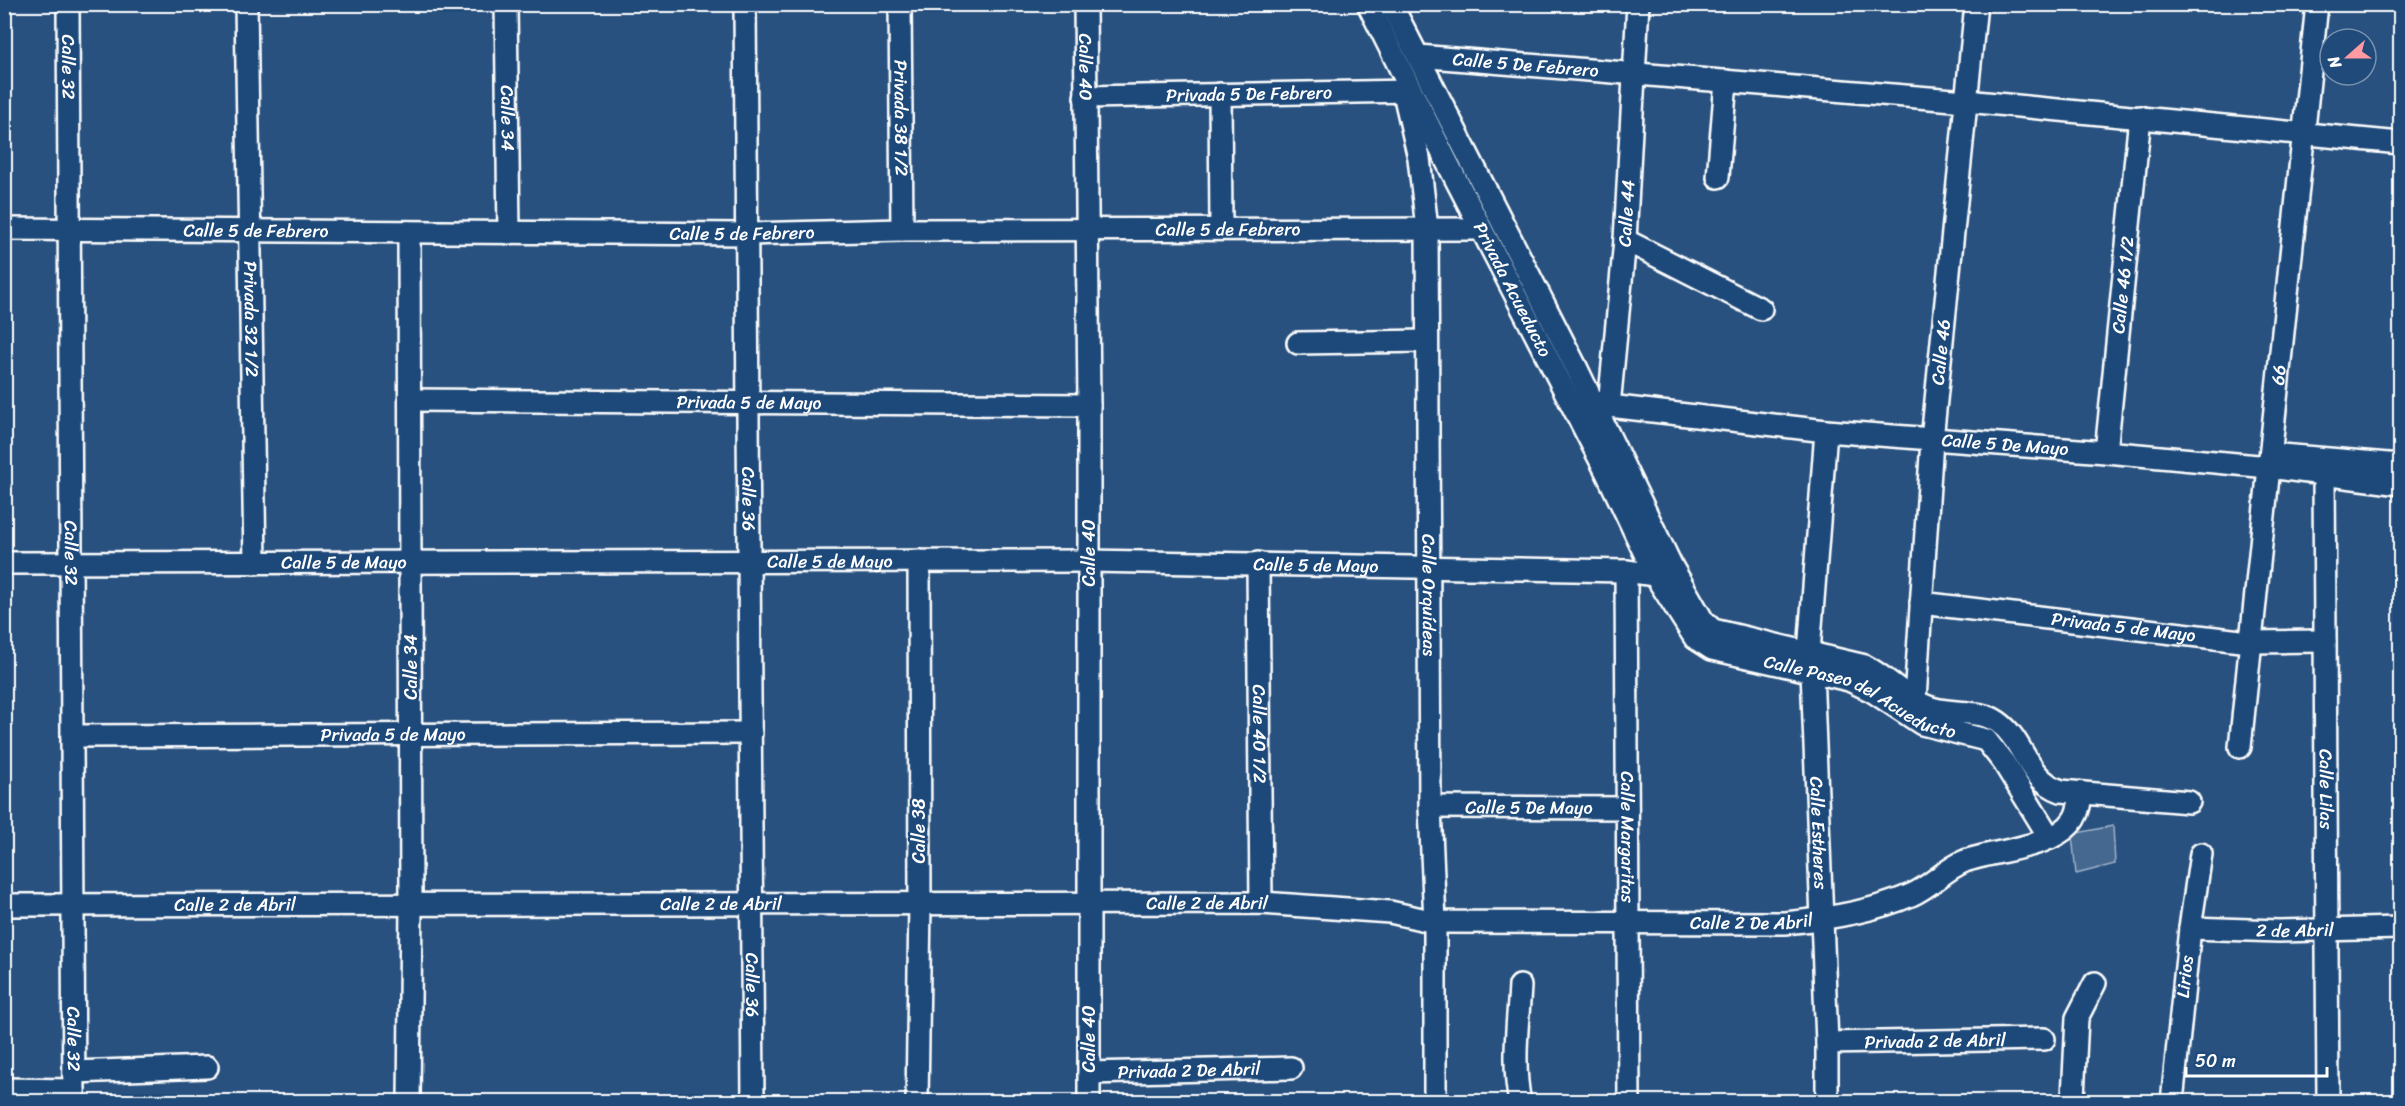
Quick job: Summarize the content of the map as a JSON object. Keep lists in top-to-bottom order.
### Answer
{
  "streets": {
    "street": [
      "Calle 5 De Febrero",
      "Calle 32",
      "Calle 40",
      "Privada 5 De Febrero",
      "Privada 38 1/2",
      "Calle 34",
      "Calle 44",
      "Calle 5 de Febrero",
      "Calle 46 1/2",
      "Privada Acueducto",
      "Privada 32 1/2",
      "Calle 46",
      "66",
      "Privada 5 de Mayo",
      "Calle 5 De Mayo",
      "Calle 36",
      "Calle 5 de Mayo",
      "Calle Orquídeas",
      "Calle Paseo del Acueducto",
      "Calle 40 1/2",
      "Calle Lilas",
      "Calle 38",
      "Calle Estheres",
      "Calle Margaritas",
      "Calle 2 de Abril",
      "Calle 2 De Abril",
      "2 de Abril",
      "Lirios",
      "Privada 2 de Abril",
      "Privada 2 De Abril"
    ]
  },
  "crossings": [
    ["Calle 5 De Febrero", "Calle 44"],
    ["Calle 5 De Febrero", "Calle 46 1/2"],
    ["Calle 5 De Febrero", "Privada Acueducto"],
    ["Calle 5 De Febrero", "Calle 46"],
    ["Calle 5 De Febrero", "66"],
    ["Calle 32", "Calle 5 de Febrero"],
    ["Calle 32", "Privada 5 de Mayo"],
    ["Calle 32", "Calle 5 de Mayo"],
    ["Calle 32", "Calle 2 de Abril"],
    ["Calle 40", "Privada 5 De Febrero"],
    ["Calle 40", "Calle 5 de Febrero"],
    ["Calle 40", "Privada 5 de Mayo"],
    ["Calle 40", "Calle 5 de Mayo"],
    ["Calle 40", "Calle 2 de Abril"],
    ["Calle 40", "Privada 2 De Abril"],
    ["Privada 5 De Febrero", "Privada Acueducto"],
    ["Privada 5 De Febrero", "Calle Orquídeas"],
    ["Privada 38 1/2", "Calle 5 de Febrero"],
    ["Calle 34", "Calle 5 de Febrero"],
    ["Calle 34", "Privada 5 de Mayo"],
    ["Calle 34", "Calle 5 de Mayo"],
    ["Calle 34", "Calle 2 de Abril"],
    ["Calle 44", "Privada Acueducto"],
    ["Calle 44", "Calle 5 De Mayo"],
    ["Calle 5 de Febrero", "Privada Acueducto"],
    ["Calle 5 de Febrero", "Privada 32 1/2"],
    ["Calle 5 de Febrero", "Calle 36"],
    ["Calle 5 de Febrero", "Calle Orquídeas"],
    ["Calle 46 1/2", "Calle 5 De Mayo"],
    ["Privada Acueducto", "Calle 5 De Mayo"],
    ["Privada Acueducto", "Calle 5 de Mayo"],
    ["Privada Acueducto", "Calle Orquídeas"],
    ["Privada Acueducto", "Calle Paseo del Acueducto"],
    ["Privada 32 1/2", "Calle 5 de Mayo"],
    ["Calle 46", "Privada 5 de Mayo"],
    ["Calle 46", "Calle 5 De Mayo"],
    ["Calle 46", "Calle Paseo del Acueducto"],
    ["66", "Privada 5 de Mayo"],
    ["66", "Calle 5 De Mayo"],
    ["Privada 5 de Mayo", "Calle 36"],
    ["Privada 5 de Mayo", "Calle Lilas"],
    ["Calle 5 De Mayo", "Calle Orquídeas"],
    ["Calle 5 De Mayo", "Calle Lilas"],
    ["Calle 5 De Mayo", "Calle Estheres"],
    ["Calle 5 De Mayo", "Calle Margaritas"],
    ["Calle 36", "Calle 5 de Mayo"],
    ["Calle 36", "Calle 2 de Abril"],
    ["Calle 5 de Mayo", "Calle Orquídeas"],
    ["Calle 5 de Mayo", "Calle Paseo del Acueducto"],
    ["Calle 5 de Mayo", "Calle 40 1/2"],
    ["Calle 5 de Mayo", "Calle 38"],
    ["Calle 5 de Mayo", "Calle Margaritas"],
    ["Calle Orquídeas", "Calle 2 de Abril"],
    ["Calle Orquídeas", "Calle 2 De Abril"],
    ["Calle Paseo del Acueducto", "Calle Estheres"],
    ["Calle Paseo del Acueducto", "Calle 2 De Abril"],
    ["Calle 40 1/2", "Calle 2 de Abril"],
    ["Calle Lilas", "2 de Abril"],
    ["Calle 38", "Calle 2 de Abril"],
    ["Calle Estheres", "Calle 2 De Abril"],
    ["Calle Estheres", "Privada 2 de Abril"],
    ["Calle Margaritas", "Calle 2 De Abril"],
    ["Calle 2 de Abril", "Calle 2 De Abril"],
    ["2 de Abril", "Lirios"]
  ],
  "scale_bar": "50 m",
  "north": "left"
}
